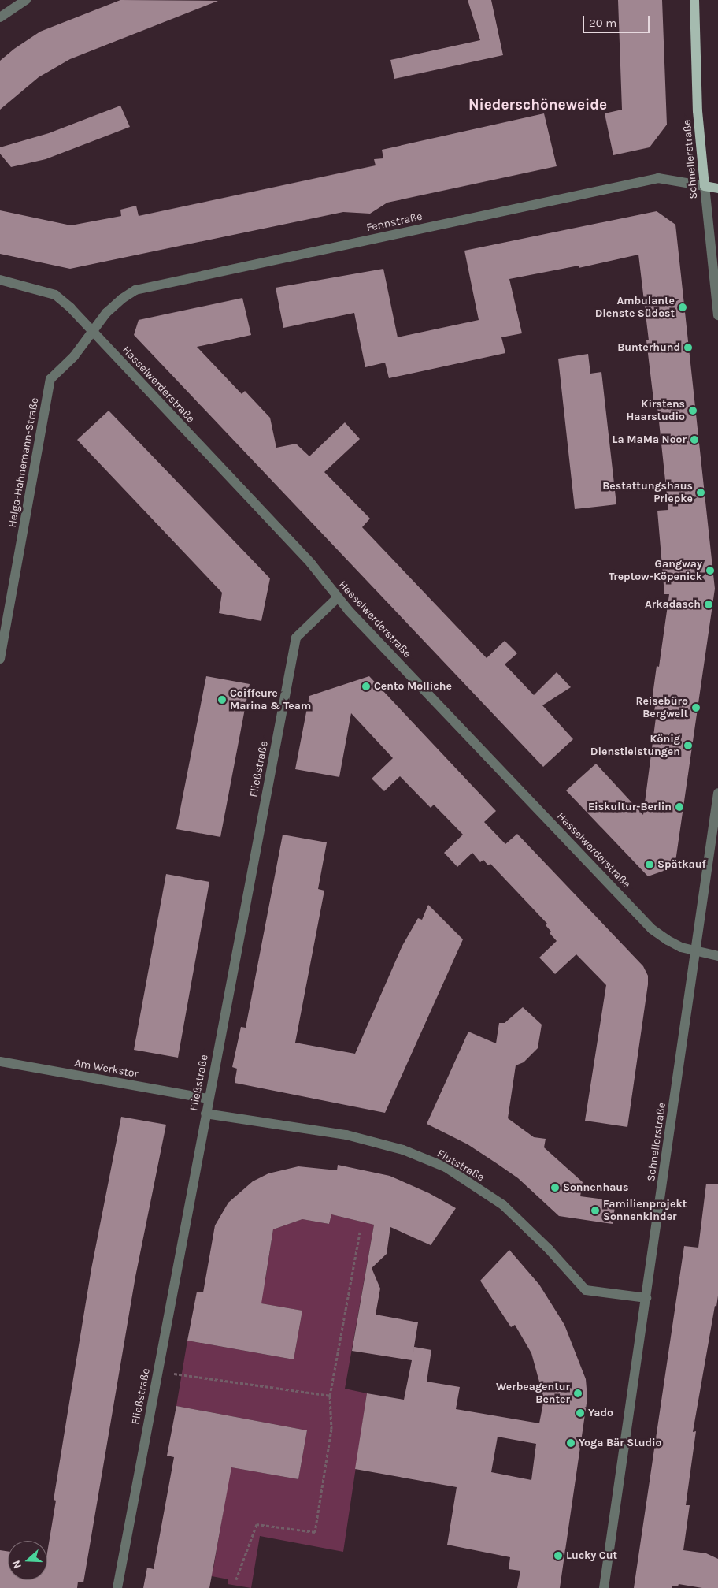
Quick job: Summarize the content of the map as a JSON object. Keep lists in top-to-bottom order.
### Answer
{
  "streets": {
    "main road": ["Schnellerstraße", "Fennstraße"],
    "street": [
      "Hasselwerderstraße",
      "Helga-Hahnemann-Straße",
      "Fließstraße",
      "Am Werkstor",
      "Flutstraße"
    ]
  },
  "crossings": [
    ["Schnellerstraße", "Fennstraße"],
    ["Schnellerstraße", "Hasselwerderstraße"],
    ["Schnellerstraße", "Flutstraße"],
    ["Fennstraße", "Hasselwerderstraße"],
    ["Fennstraße", "Helga-Hahnemann-Straße"],
    ["Hasselwerderstraße", "Helga-Hahnemann-Straße"],
    ["Hasselwerderstraße", "Fließstraße"],
    ["Fließstraße", "Am Werkstor"],
    ["Fließstraße", "Flutstraße"]
  ],
  "districts": ["Niederschöneweide"],
  "places": [
    "Ambulante Dienste Südost",
    "Bunterhund",
    "Kirstens Haarstudio",
    "La MaMa Noor",
    "Bestattungshaus Priepke",
    "Gangway Treptow-Köpenick",
    "Arkadasch",
    "Cento Molliche",
    "Coiffeure Marina & Team",
    "Reisebüro Bergwelt",
    "König Dienstleistungen",
    "Eiskultur-Berlin",
    "Spätkauf",
    "Sonnenhaus",
    "Familienprojekt Sonnenkinder",
    "Werbeagentur Benter",
    "Yado",
    "Yoga Bär Studio",
    "Lucky Cut"
  ],
  "scale_bar": "20 m",
  "north": "left"
}
